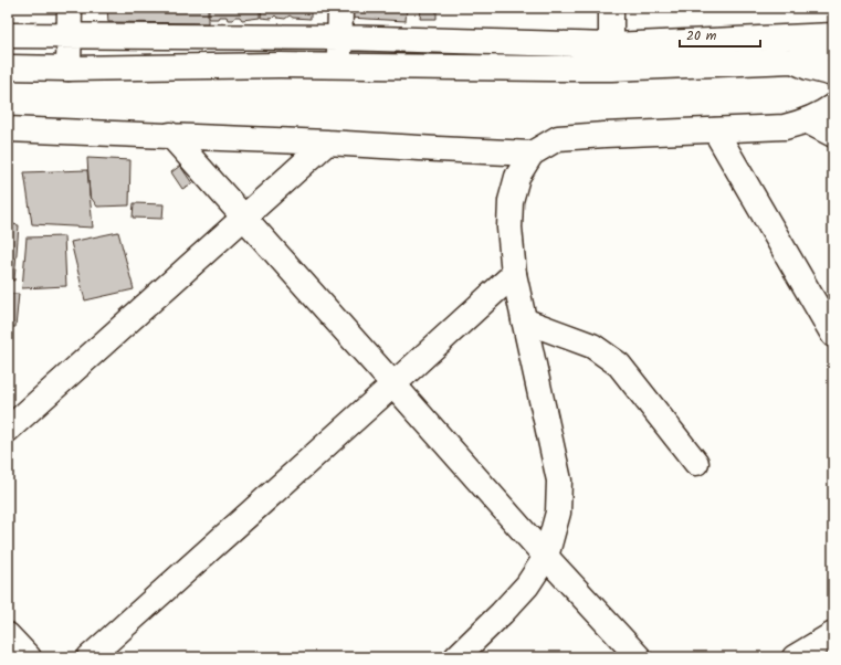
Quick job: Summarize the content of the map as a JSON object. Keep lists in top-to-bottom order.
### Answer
{
  "scale_bar": "20 m"
}
